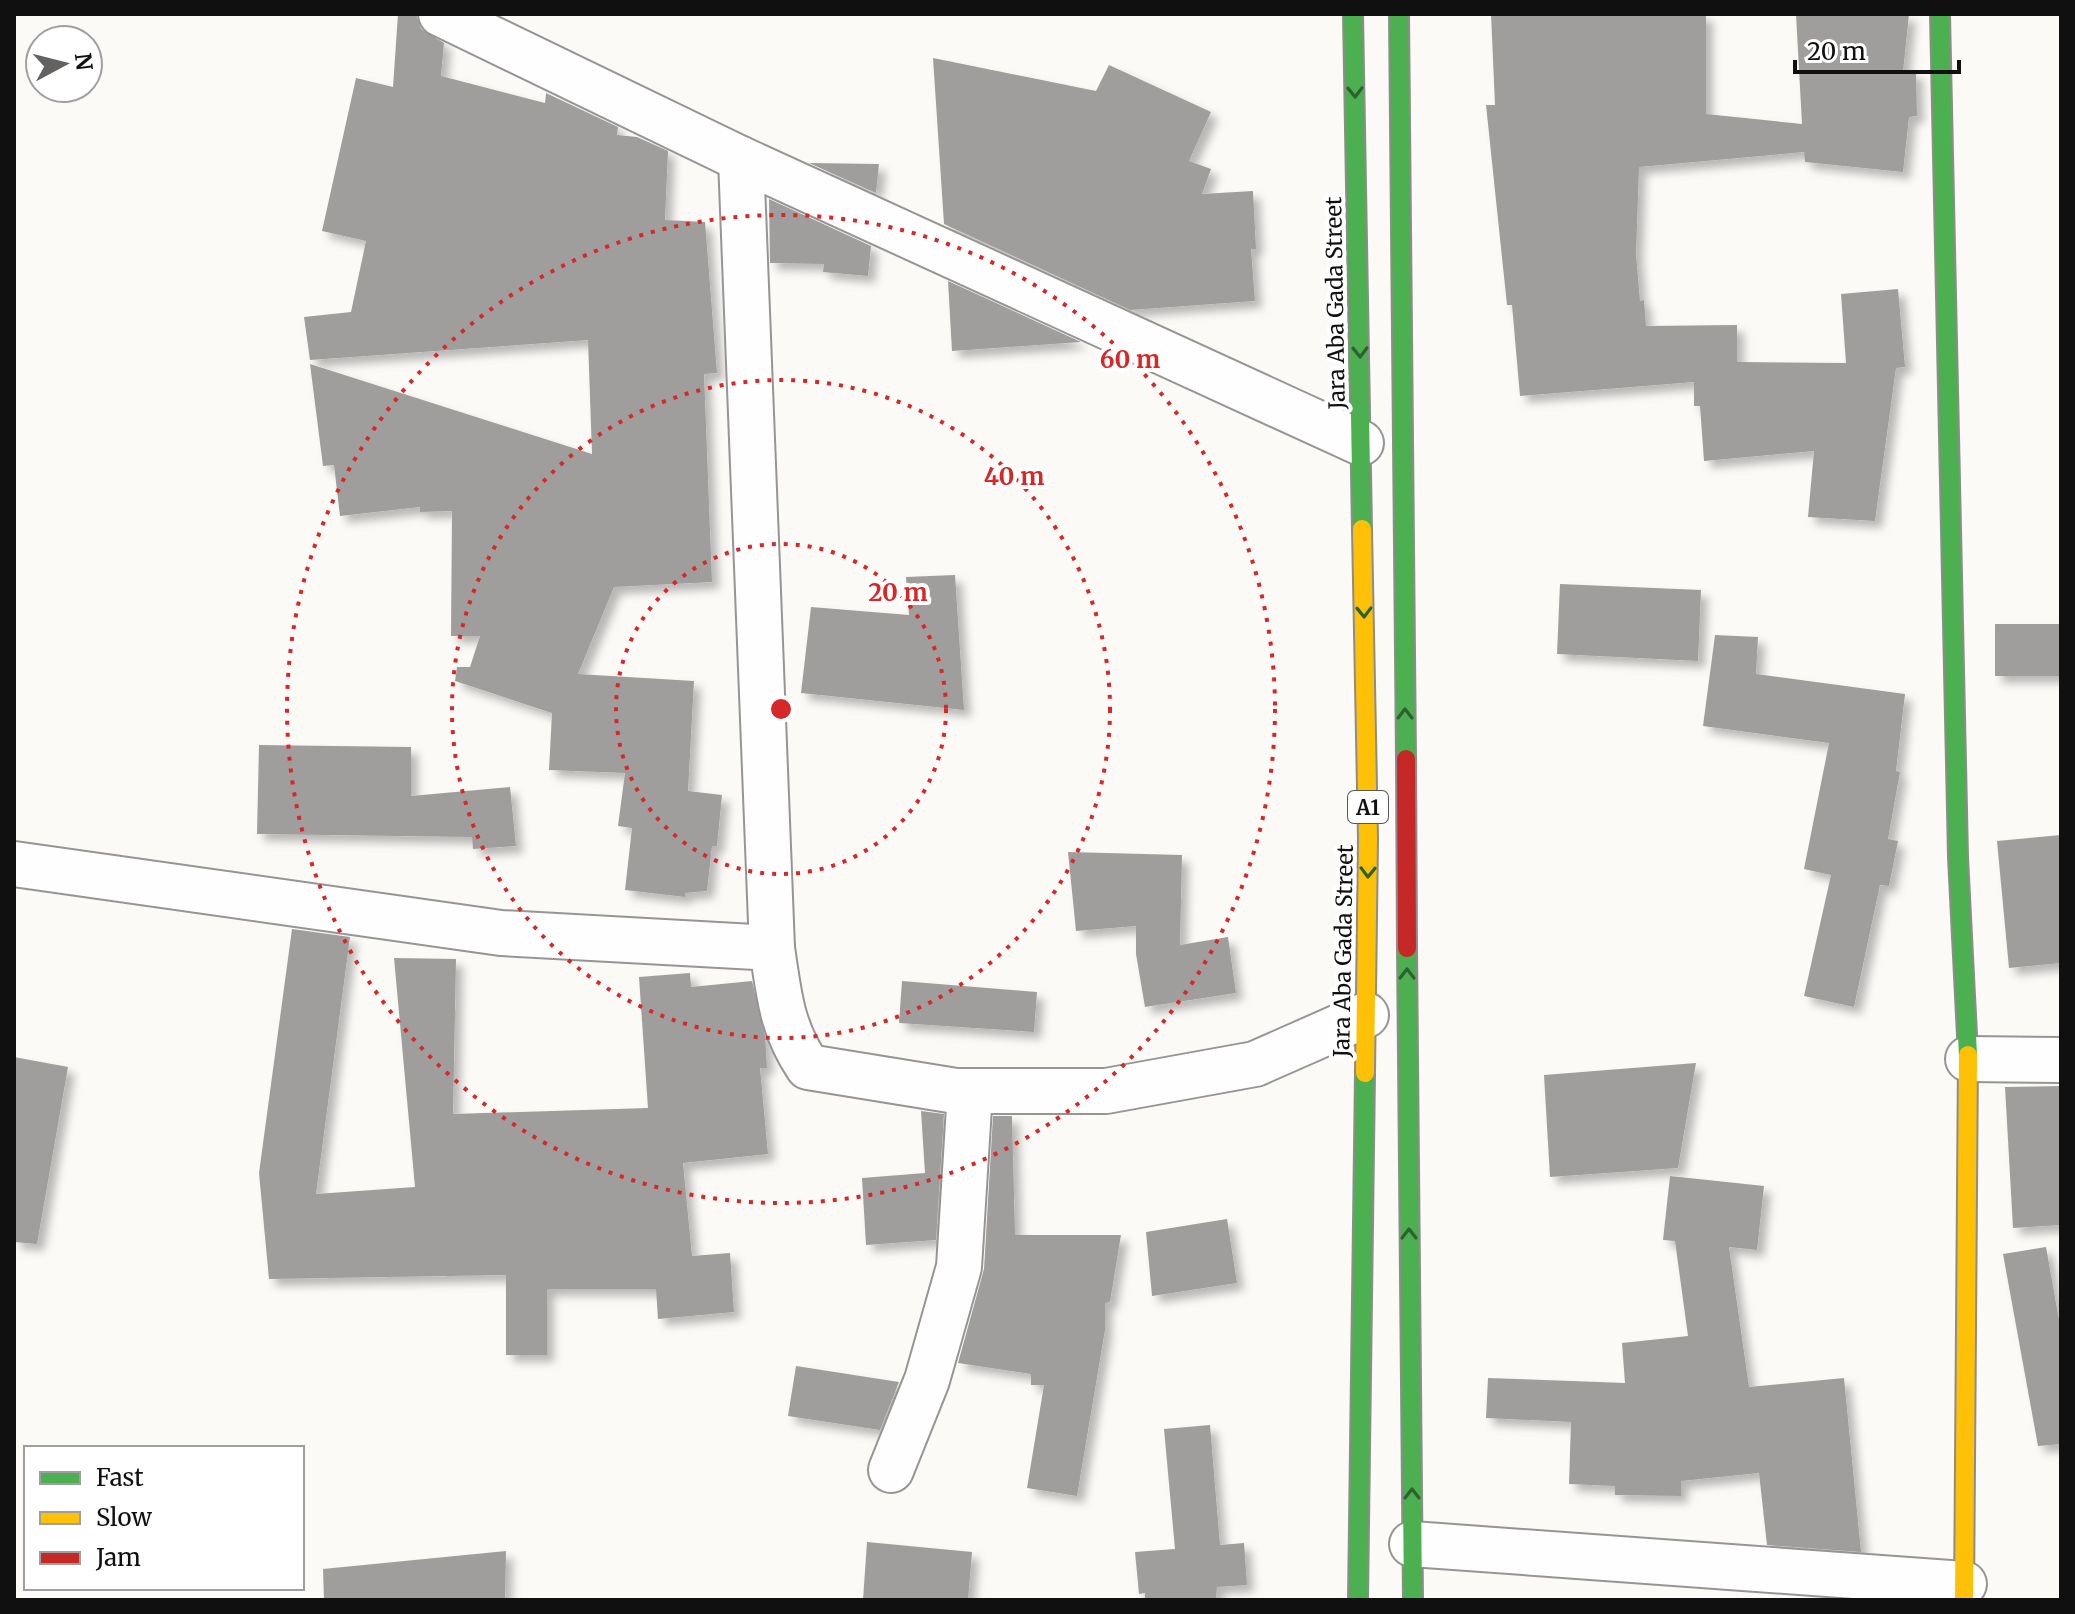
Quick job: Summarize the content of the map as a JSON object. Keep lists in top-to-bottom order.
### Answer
{
  "streets": {
    "main road": ["Jara Aba Gada Street", "A1"]
  },
  "legend": ["Fast", "Slow", "Jam"],
  "scale_bar": "20 m",
  "north": "right",
  "rings": ["60 m", "40 m", "20 m"]
}
